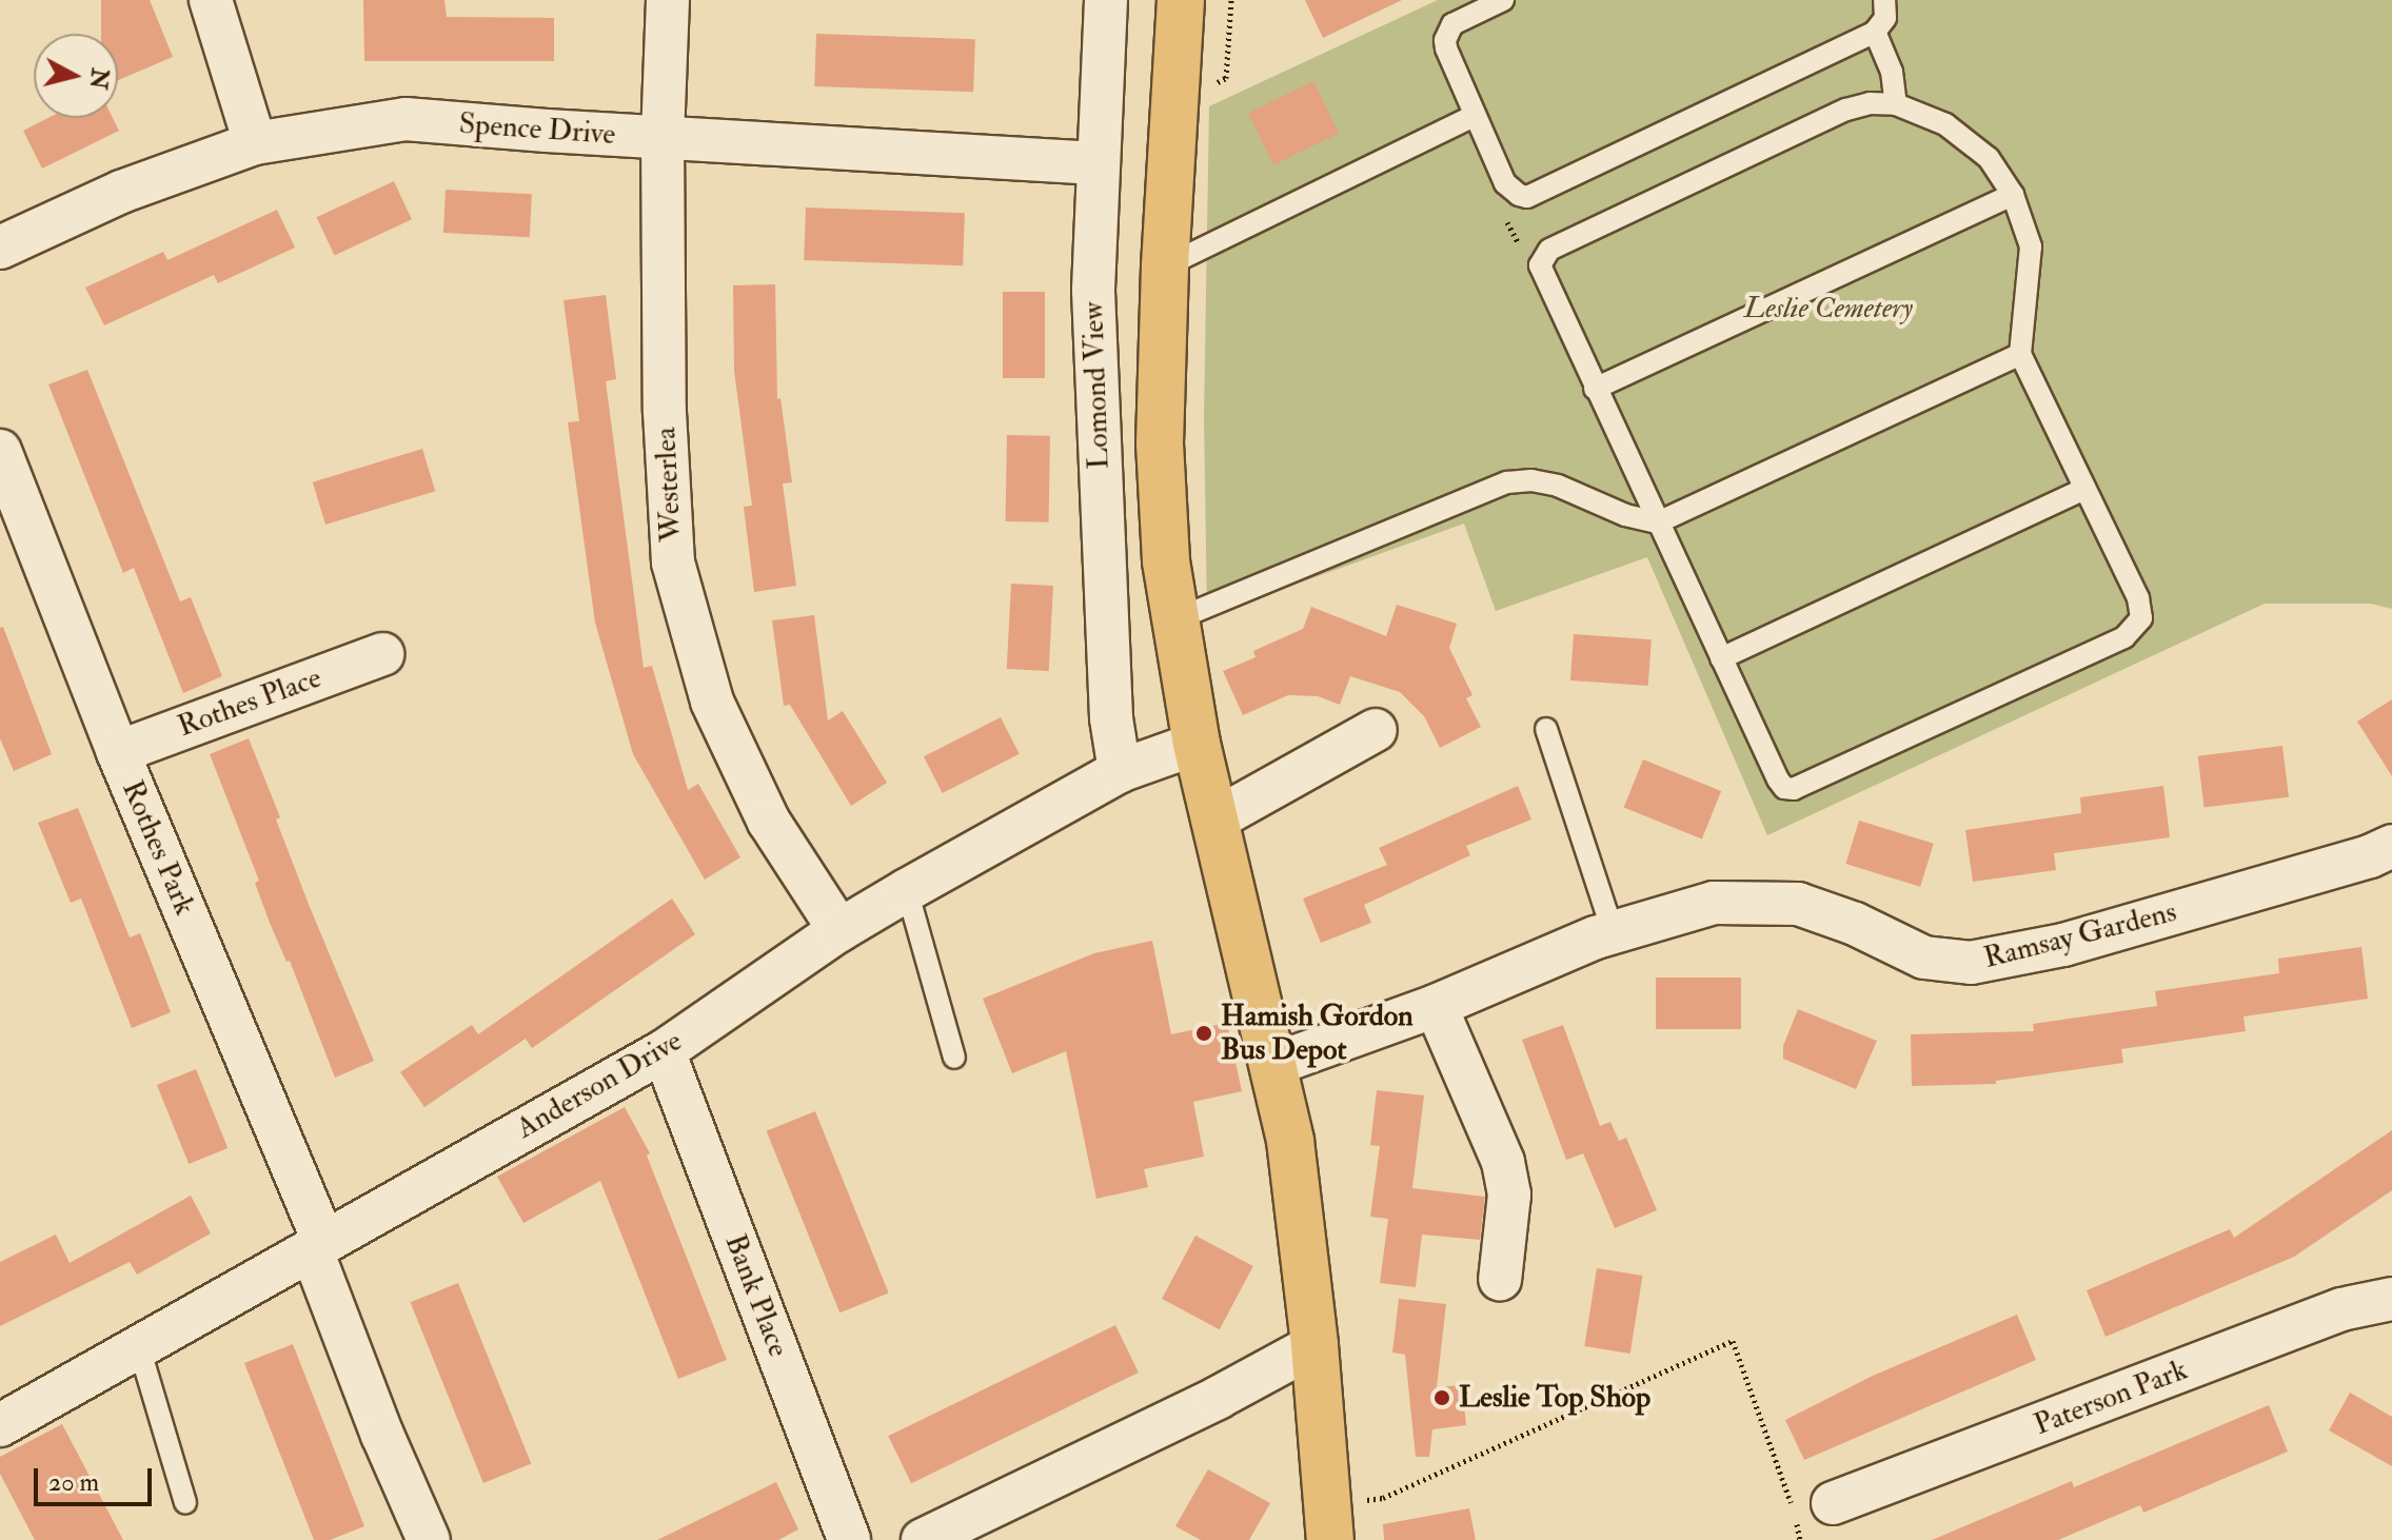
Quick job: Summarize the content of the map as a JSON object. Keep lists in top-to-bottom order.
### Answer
{
  "streets": {
    "street": [
      "Spence Drive",
      "Lomond View",
      "Westerlea",
      "Rothes Place",
      "Rothes Park",
      "Ramsay Gardens",
      "Anderson Drive",
      "Bank Place",
      "Paterson Park"
    ]
  },
  "crossings": [
    ["Spence Drive", "Lomond View"],
    ["Spence Drive", "Westerlea"],
    ["Lomond View", "Anderson Drive"],
    ["Westerlea", "Anderson Drive"],
    ["Rothes Place", "Rothes Park"],
    ["Rothes Park", "Anderson Drive"],
    ["Anderson Drive", "Bank Place"]
  ],
  "parks": ["Leslie Cemetery"],
  "places": ["Hamish Gordon Bus Depot", "Leslie Top Shop"],
  "scale_bar": "20 m",
  "north": "right"
}
